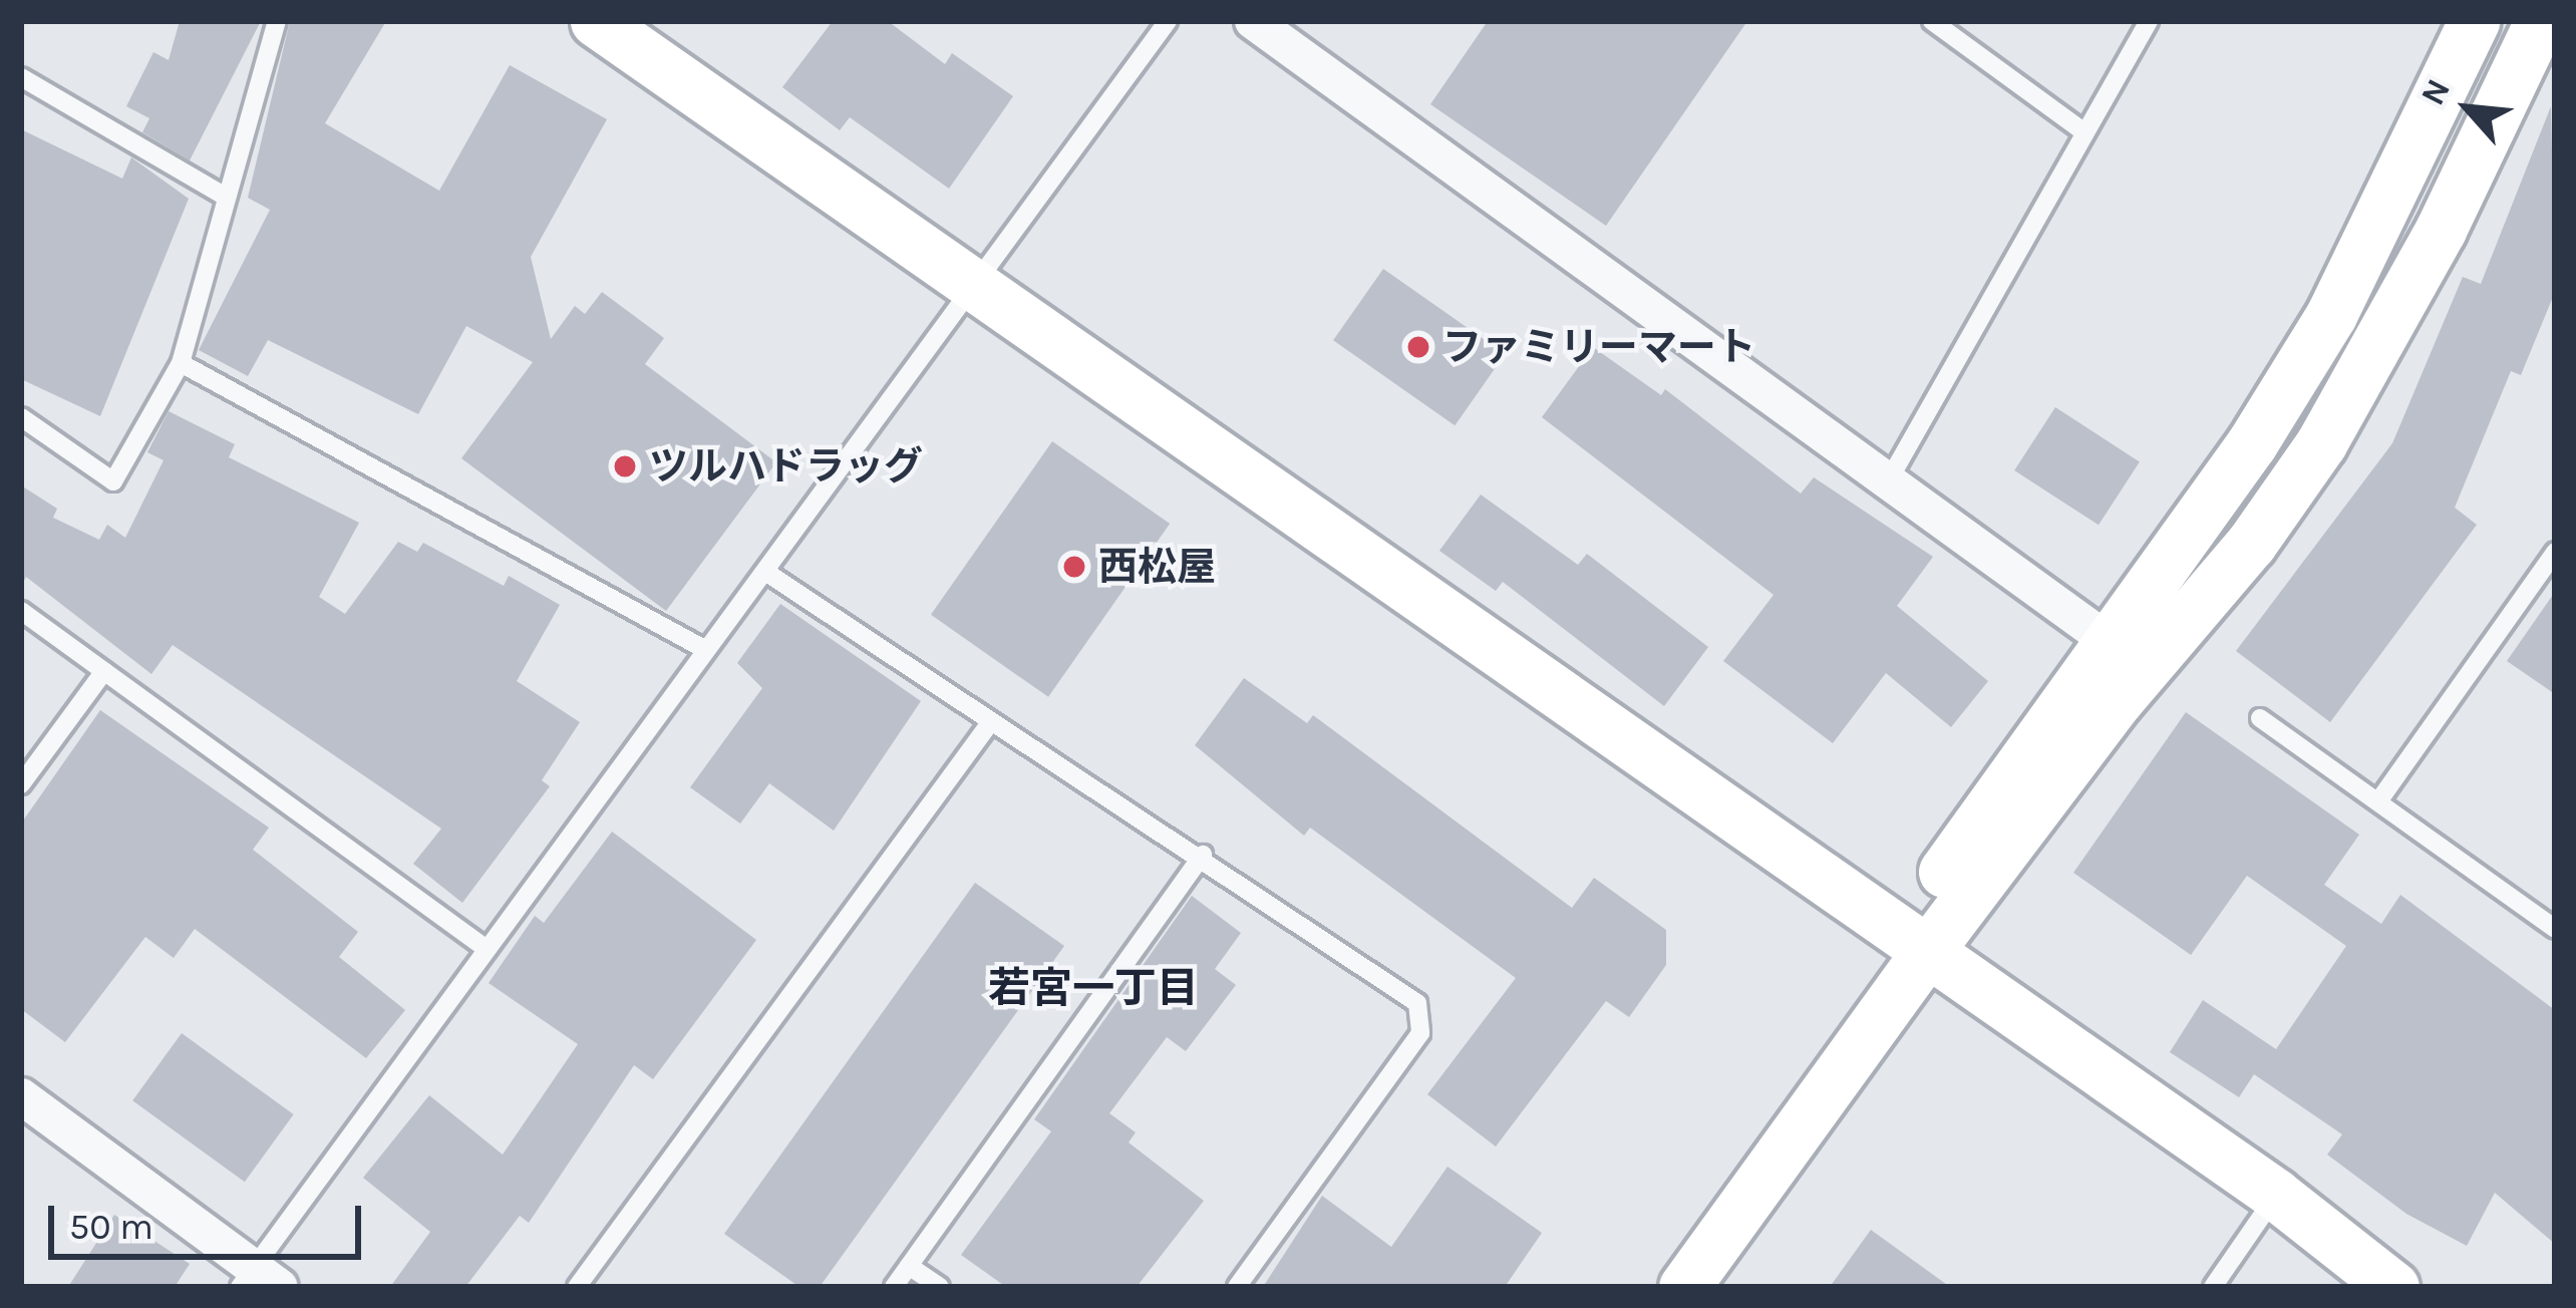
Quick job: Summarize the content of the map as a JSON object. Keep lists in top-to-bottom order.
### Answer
{
  "districts": ["若宮一丁目"],
  "places": ["ファミリーマート", "ツルハドラッグ", "西松屋"],
  "scale_bar": "50 m",
  "north": "top left"
}
